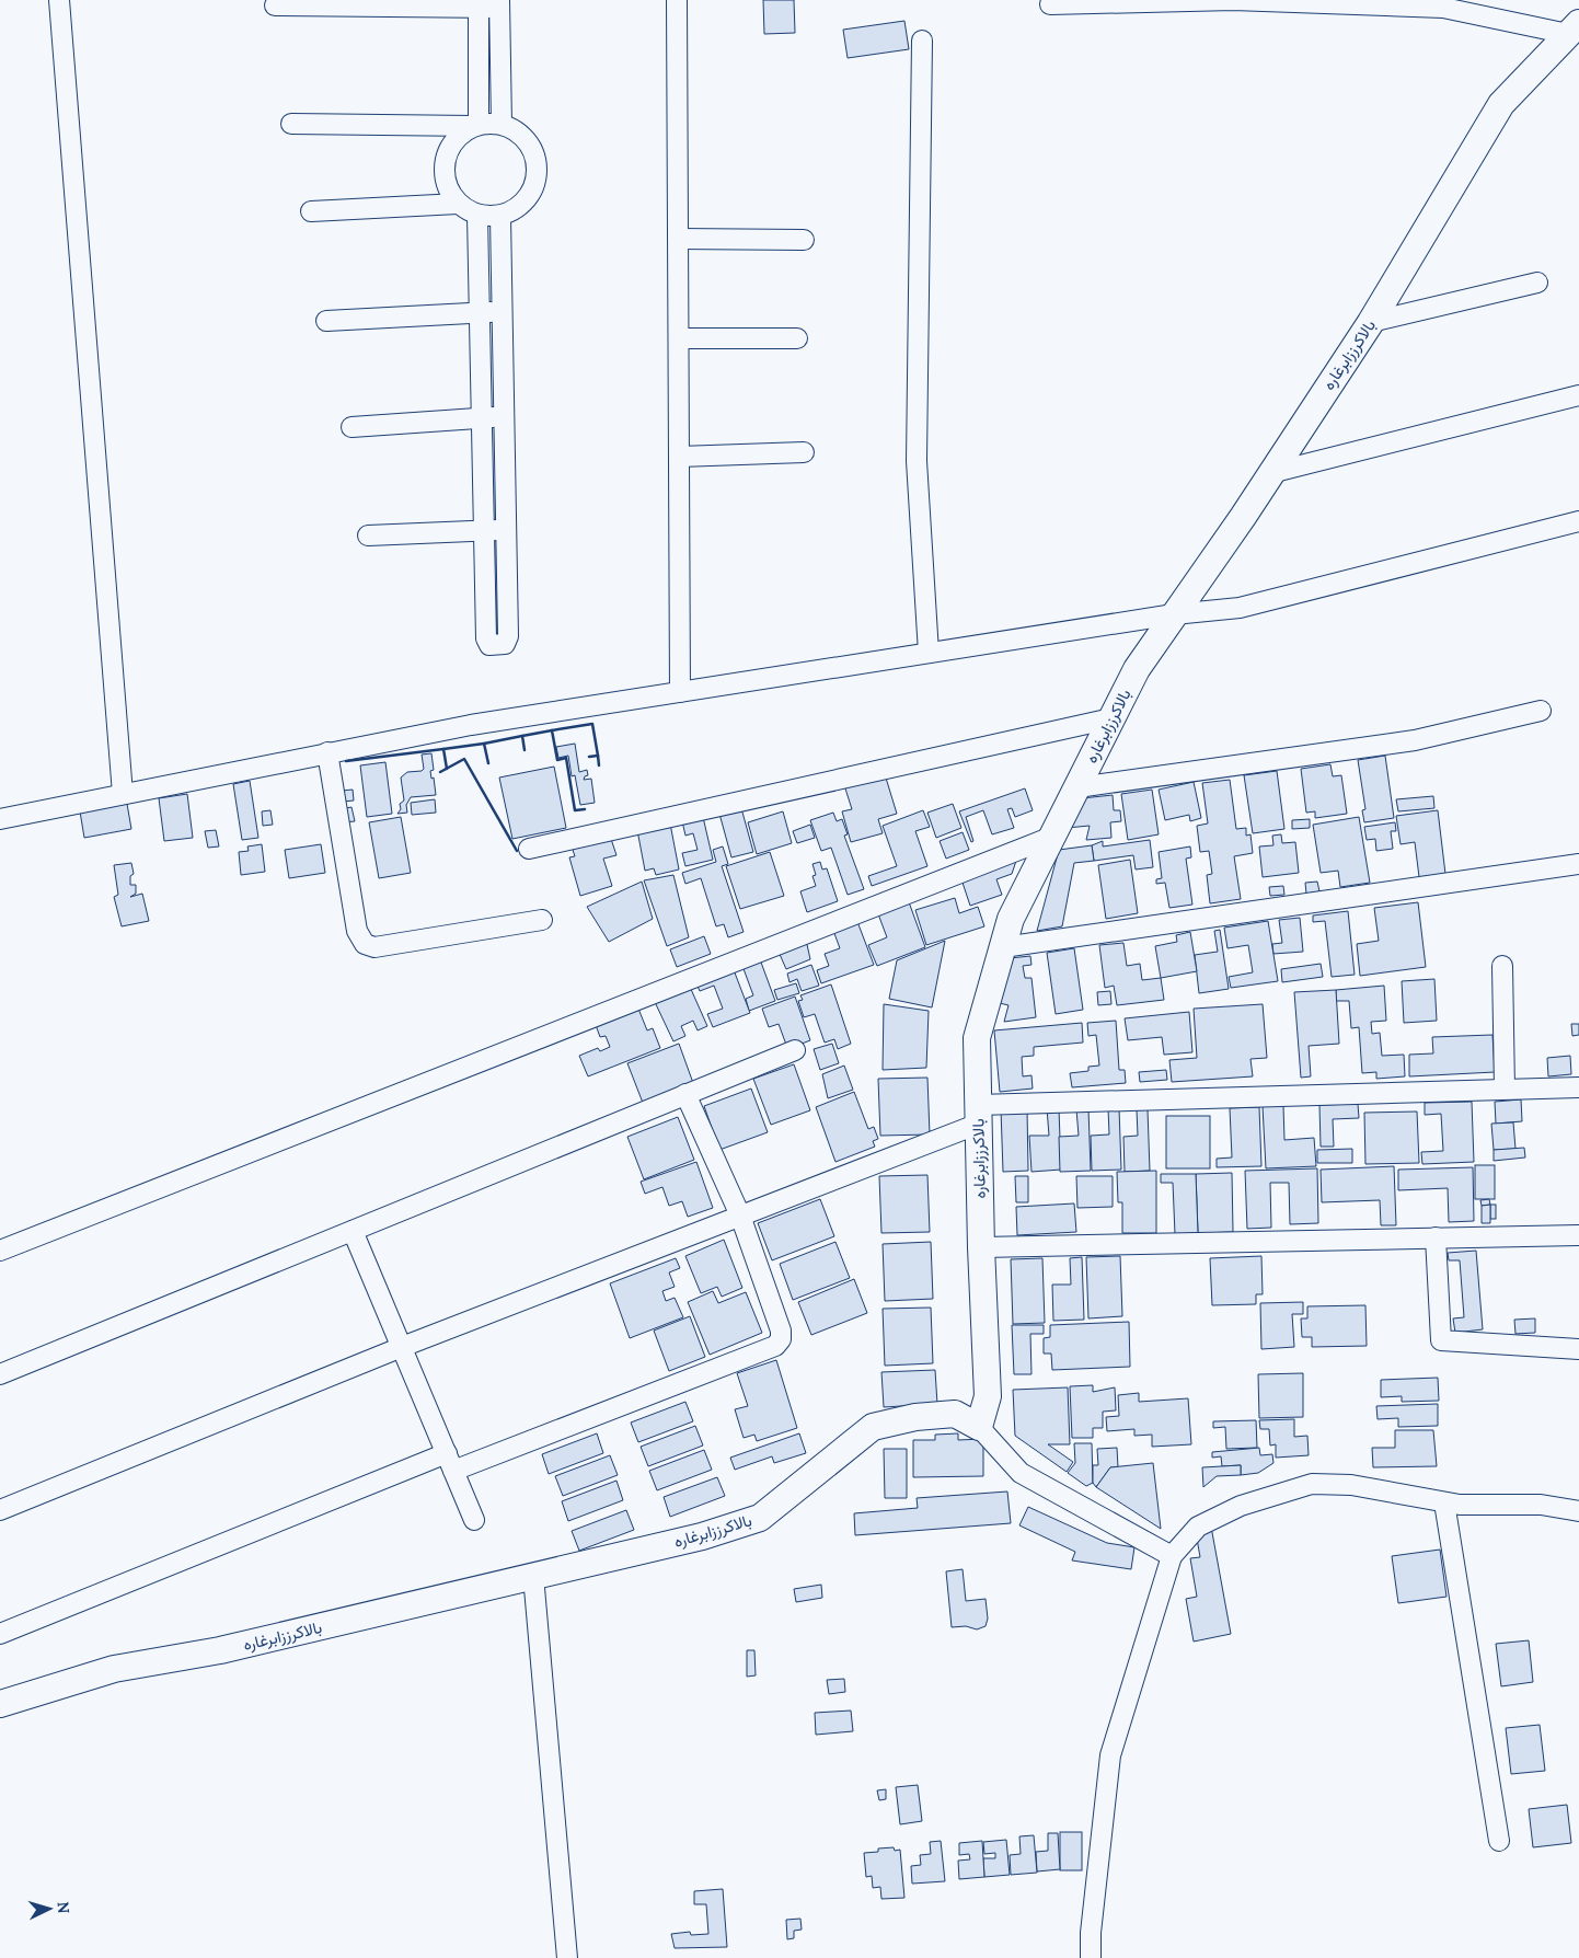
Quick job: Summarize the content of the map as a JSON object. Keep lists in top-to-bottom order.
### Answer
{
  "streets": {
    "street": ["بالاکرززابرغاره"]
  },
  "north": "right"
}
